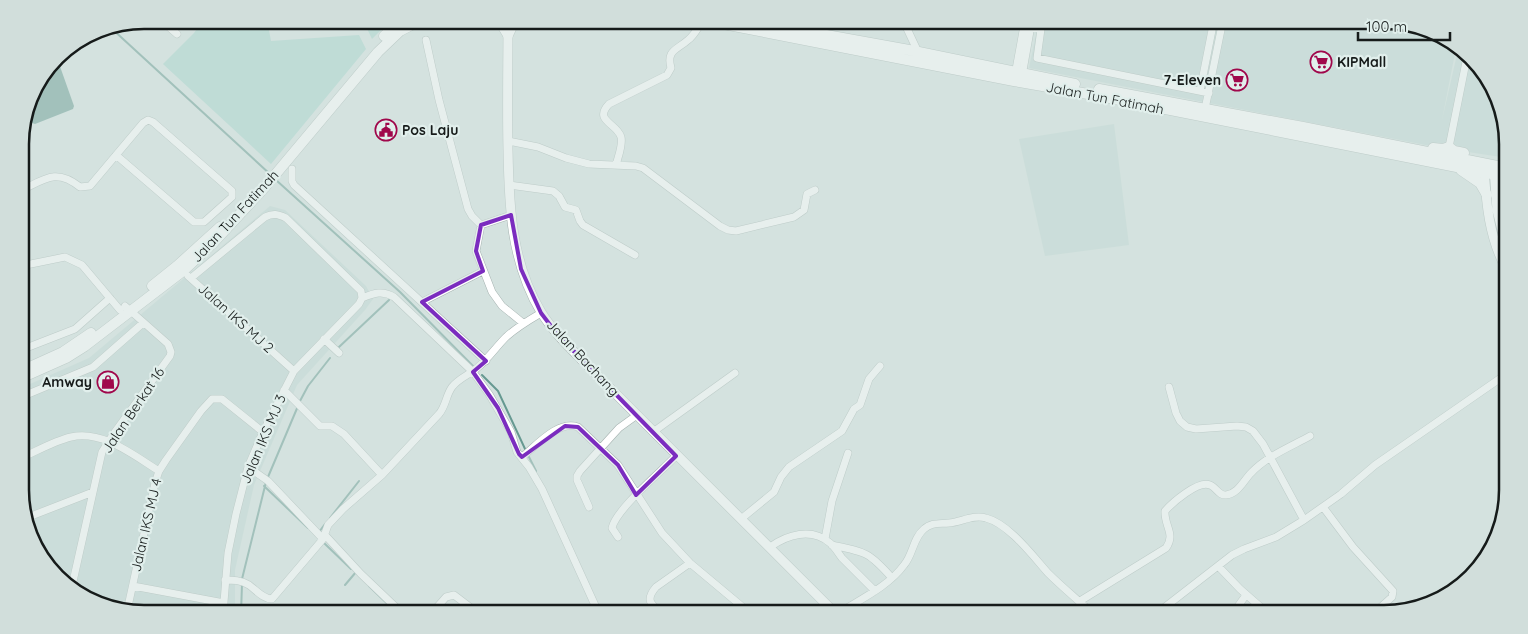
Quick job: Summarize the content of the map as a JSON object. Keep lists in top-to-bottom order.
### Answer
{
  "streets": {
    "main road": ["Jalan Tun Fatimah"],
    "street": [
      "Jalan IKS MJ 2",
      "Jalan Bachang",
      "Jalan Berkat 16",
      "Jalan IKS MJ 3",
      "Jalan IKS MJ 4"
    ]
  },
  "crossings": [
    ["Jalan Tun Fatimah", "Jalan IKS MJ 2"],
    ["Jalan Tun Fatimah", "Jalan Berkat 16"],
    ["Jalan IKS MJ 2", "Jalan IKS MJ 3"],
    ["Jalan IKS MJ 3", "Jalan IKS MJ 4"]
  ],
  "places": {
    "supermarket": ["KIPMall", "7-Eleven"],
    "public building": ["Pos Laju"],
    "shop": ["Amway"]
  },
  "scale_bar": "100 m"
}
